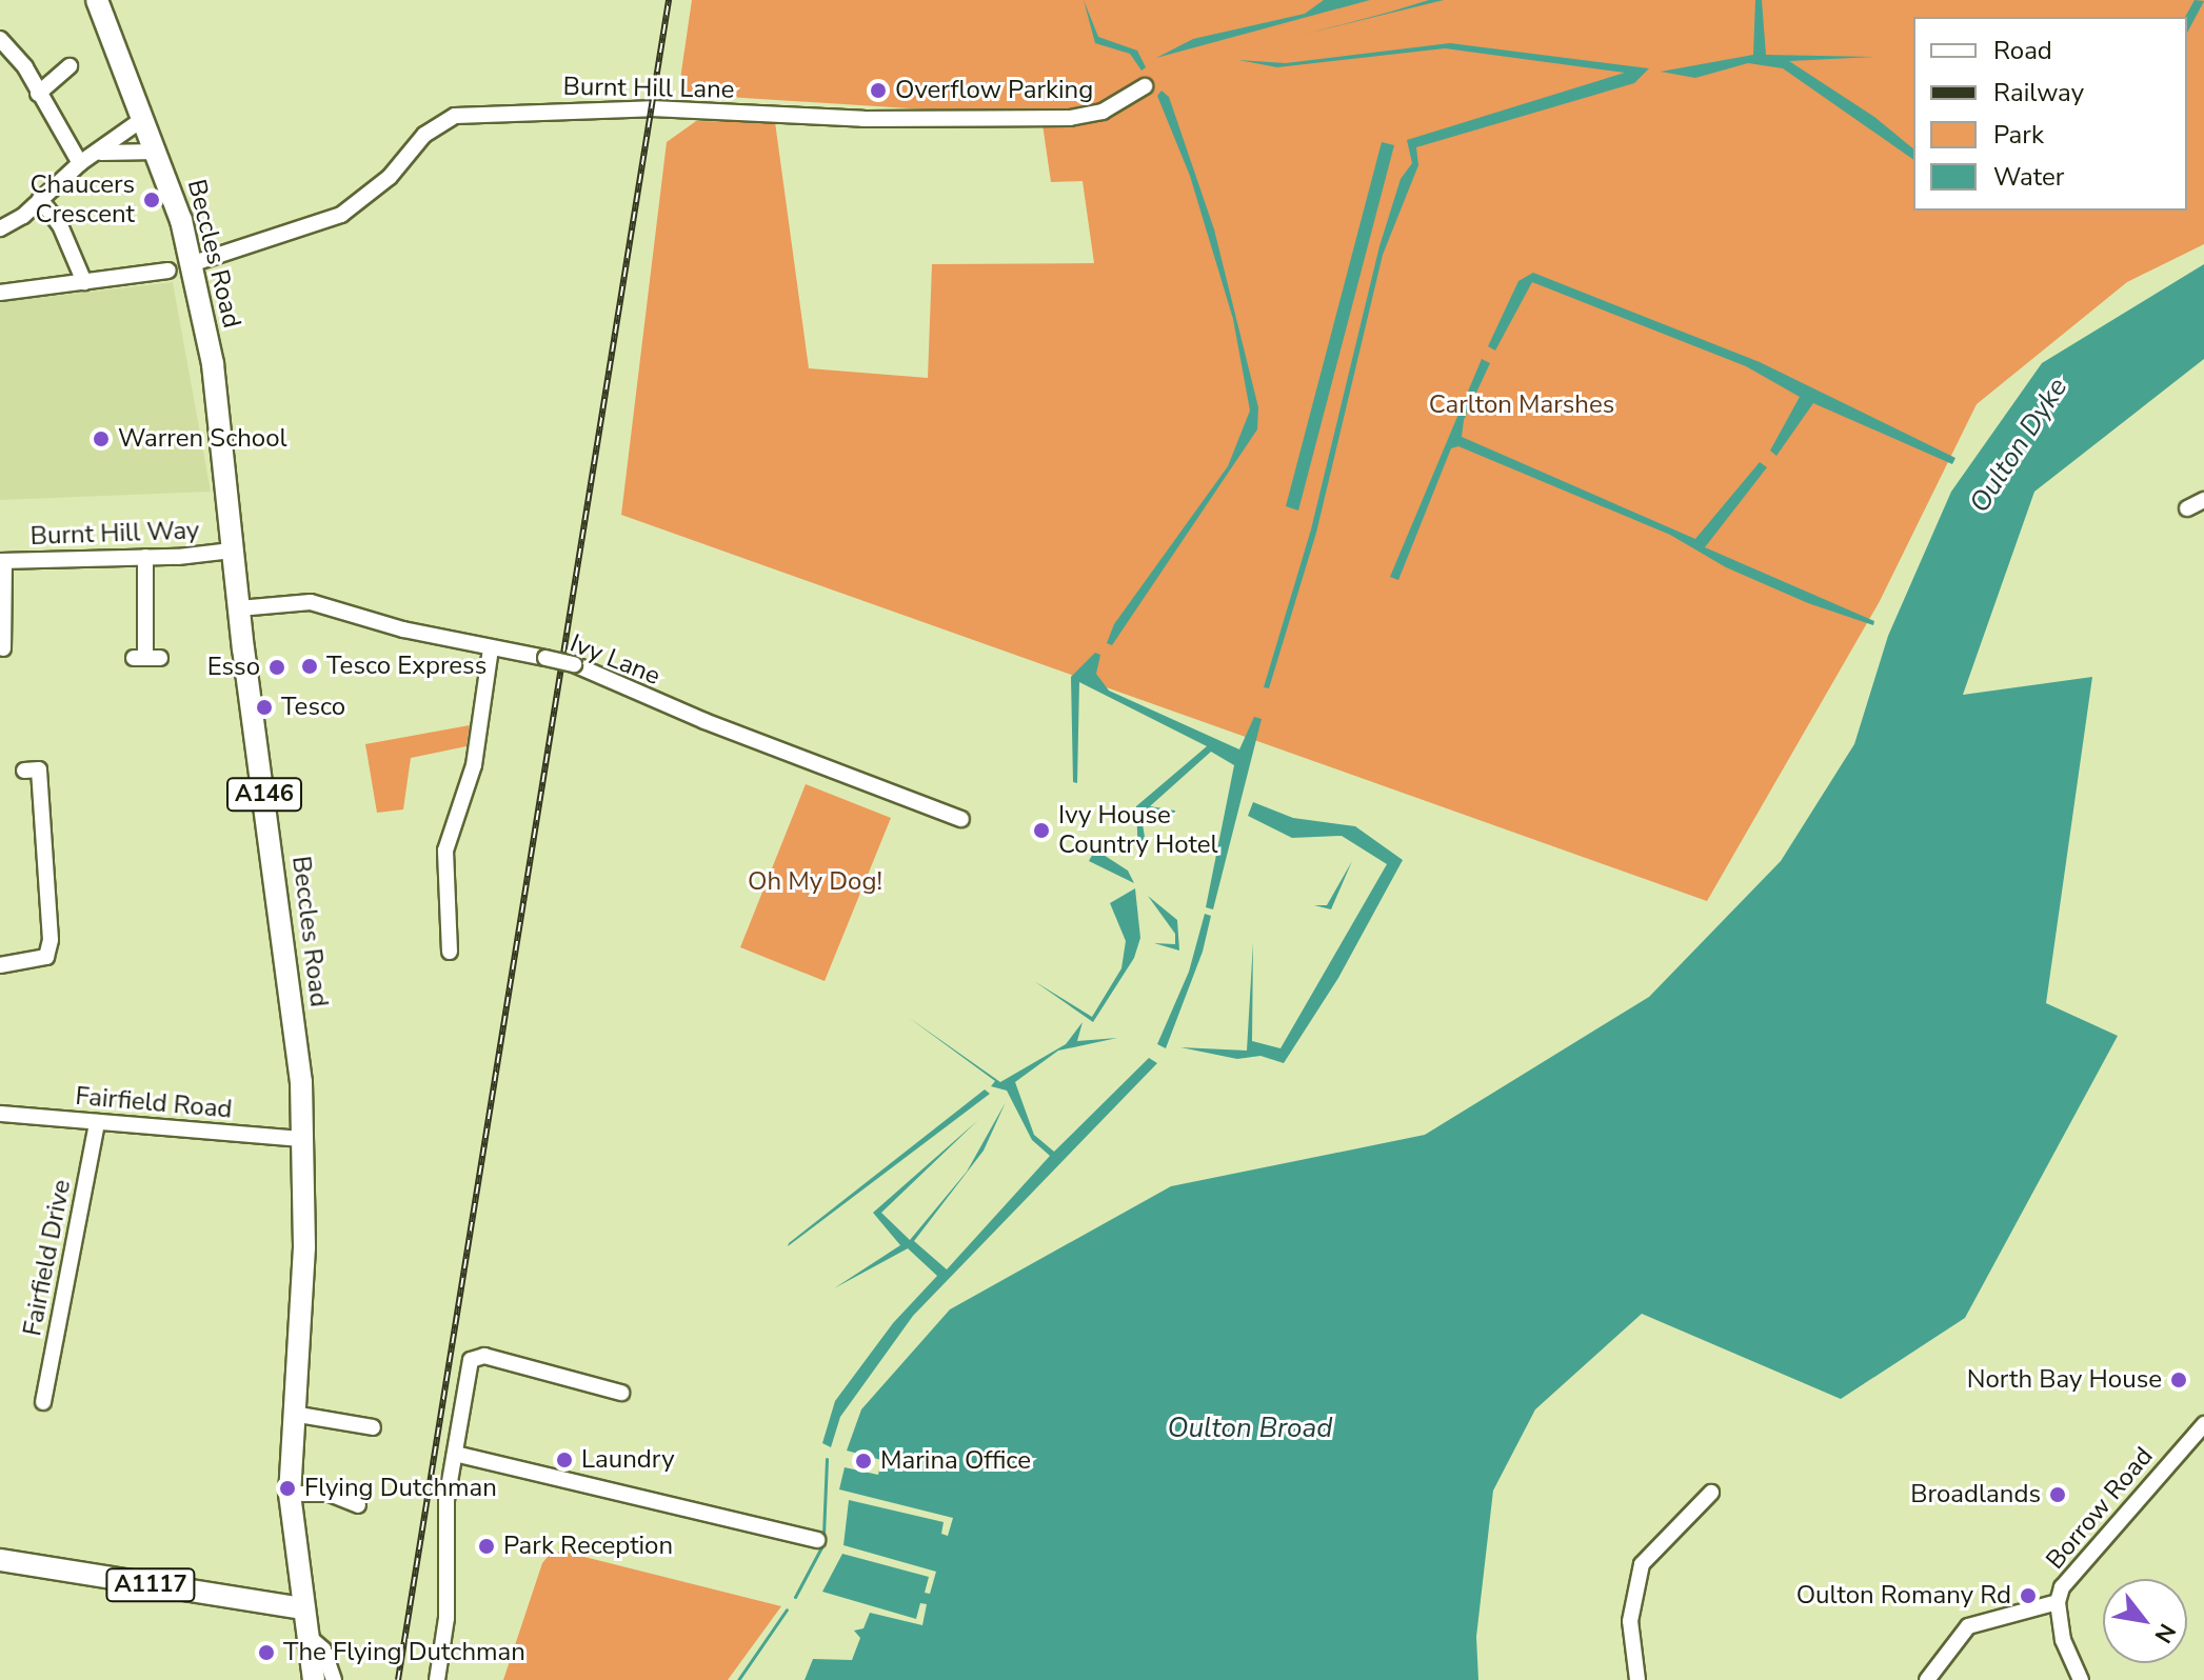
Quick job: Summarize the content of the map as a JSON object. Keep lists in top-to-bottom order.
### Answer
{
  "streets": {
    "highway": ["Beccles Road", "A146", "A1117"],
    "street": [
      "Burnt Hill Lane",
      "Burnt Hill Way",
      "Ivy Lane",
      "Fairfield Road",
      "Fairfield Drive",
      "Borrow Road"
    ]
  },
  "crossings": [
    ["Burnt Hill Lane", "Beccles Road"],
    ["Beccles Road", "Burnt Hill Way"],
    ["Beccles Road", "Ivy Lane"],
    ["Beccles Road", "A146"],
    ["Beccles Road", "Fairfield Road"],
    ["Beccles Road", "A1117"],
    ["Fairfield Road", "Fairfield Drive"]
  ],
  "water": ["Oulton Dyke", "Oulton Broad"],
  "parks": ["Carlton Marshes", "Oh My Dog!"],
  "places": [
    "Overflow Parking",
    "Chaucers Crescent",
    "Warren School",
    "Tesco Express",
    "Esso",
    "Tesco",
    "Ivy House Country Hotel",
    "North Bay House",
    "Laundry",
    "Marina Office",
    "Flying Dutchman",
    "Broadlands",
    "Park Reception",
    "Oulton Romany Rd",
    "The Flying Dutchman"
  ],
  "legend": [
    "Road",
    "Railway",
    "Park",
    "Water"
  ],
  "north": "bottom right"
}
